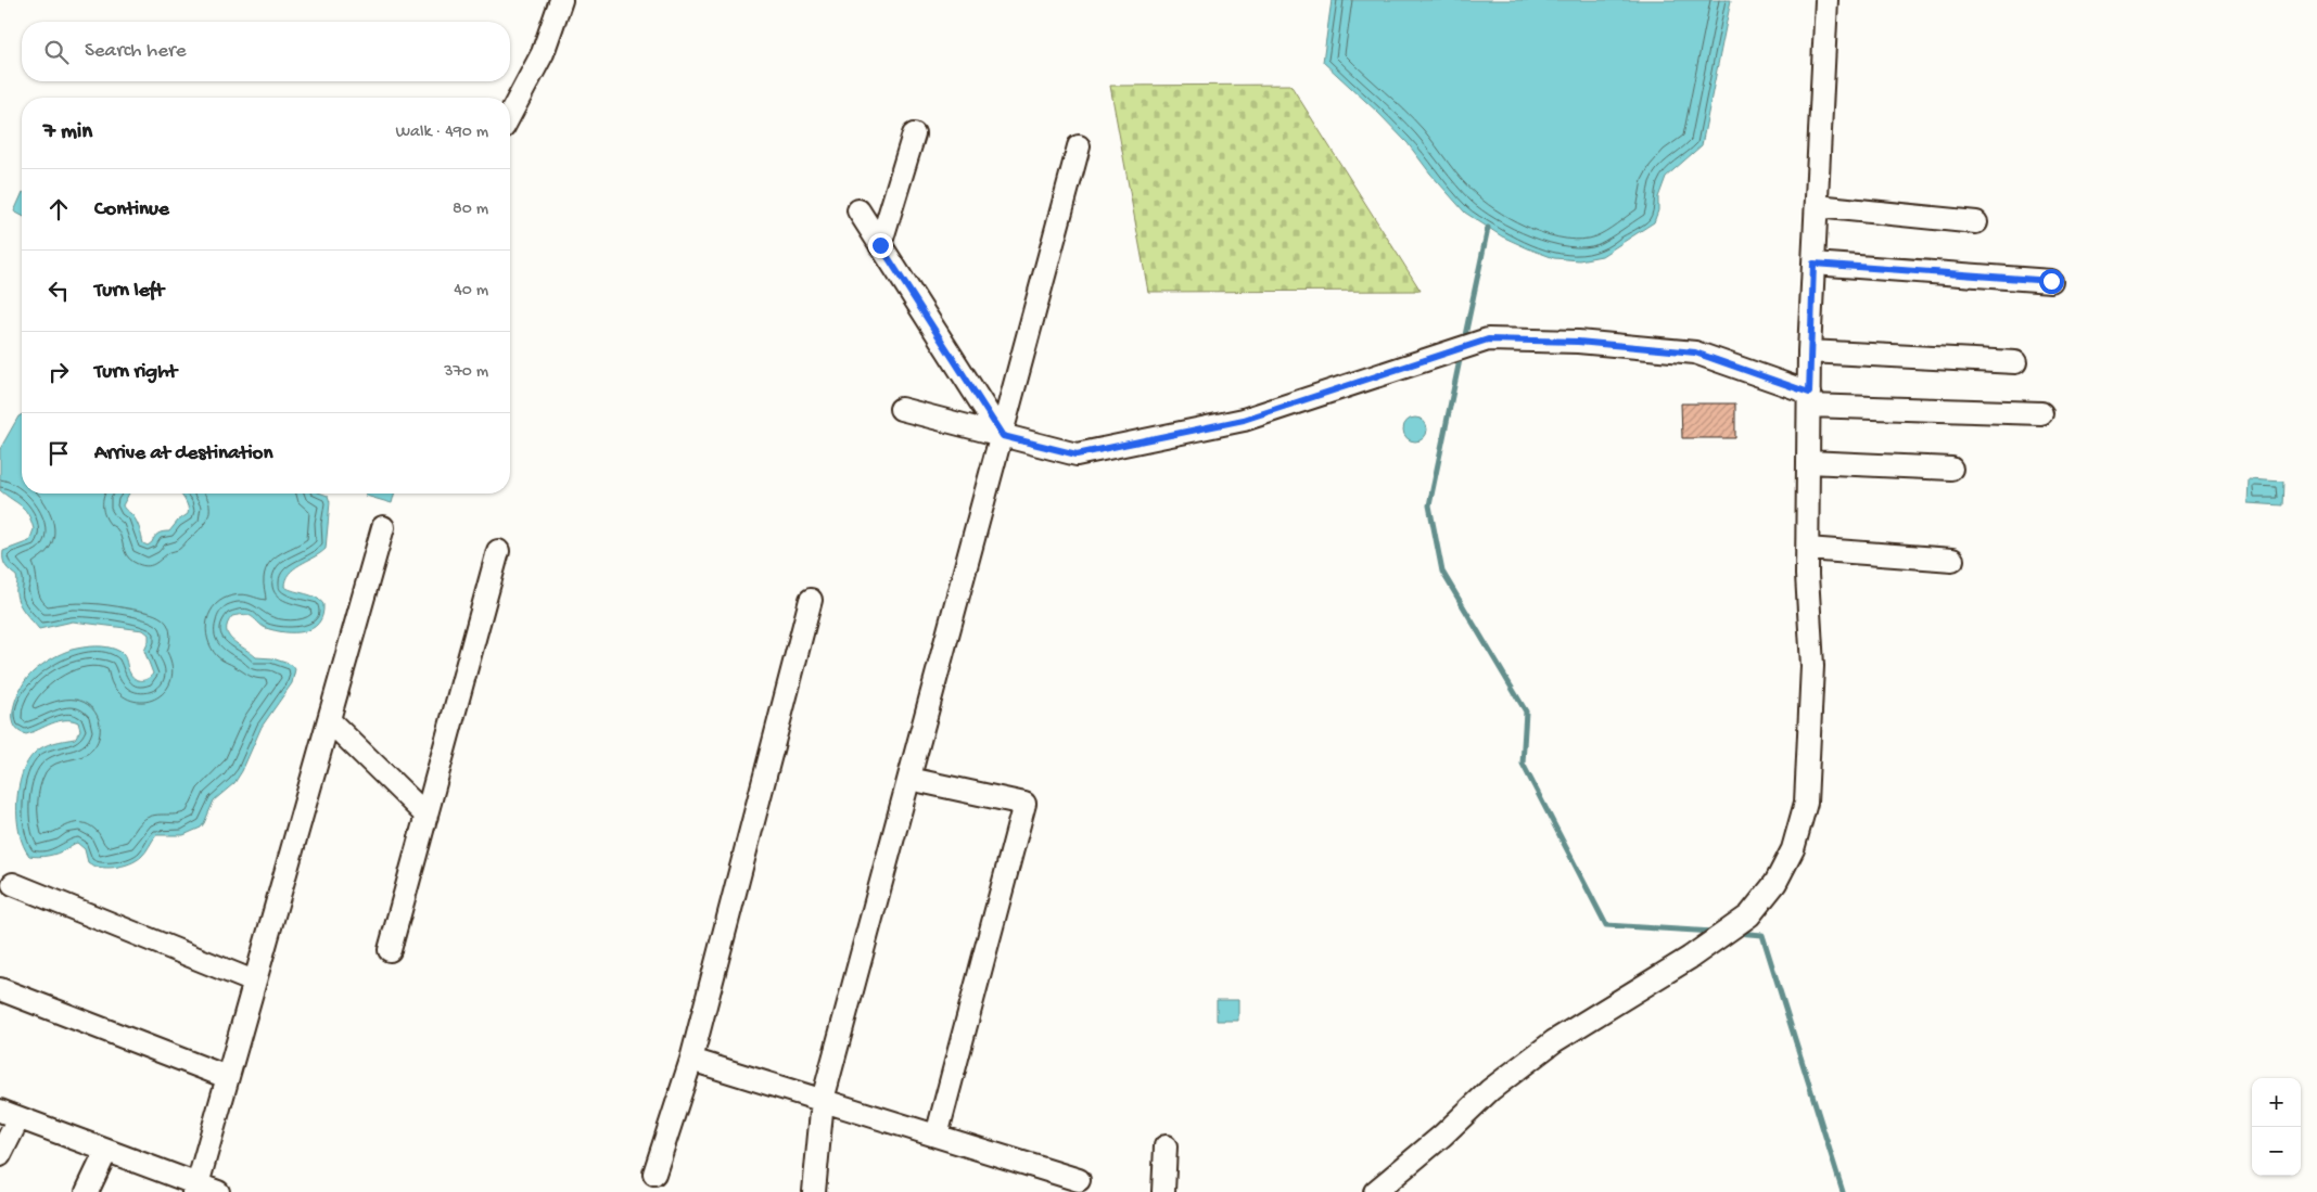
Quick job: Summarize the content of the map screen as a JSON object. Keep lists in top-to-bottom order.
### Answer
{
  "page": {
    "search": "Search here",
    "heading": ["7 min", "Walk · 490 m"],
    "list": [
      ["Continue", "80 m"],
      ["Turn left", "40 m"],
      ["Turn right", "370 m"],
      "Arrive at destination"
    ],
    "map_buttons": ["+", "−"]
  }
}
